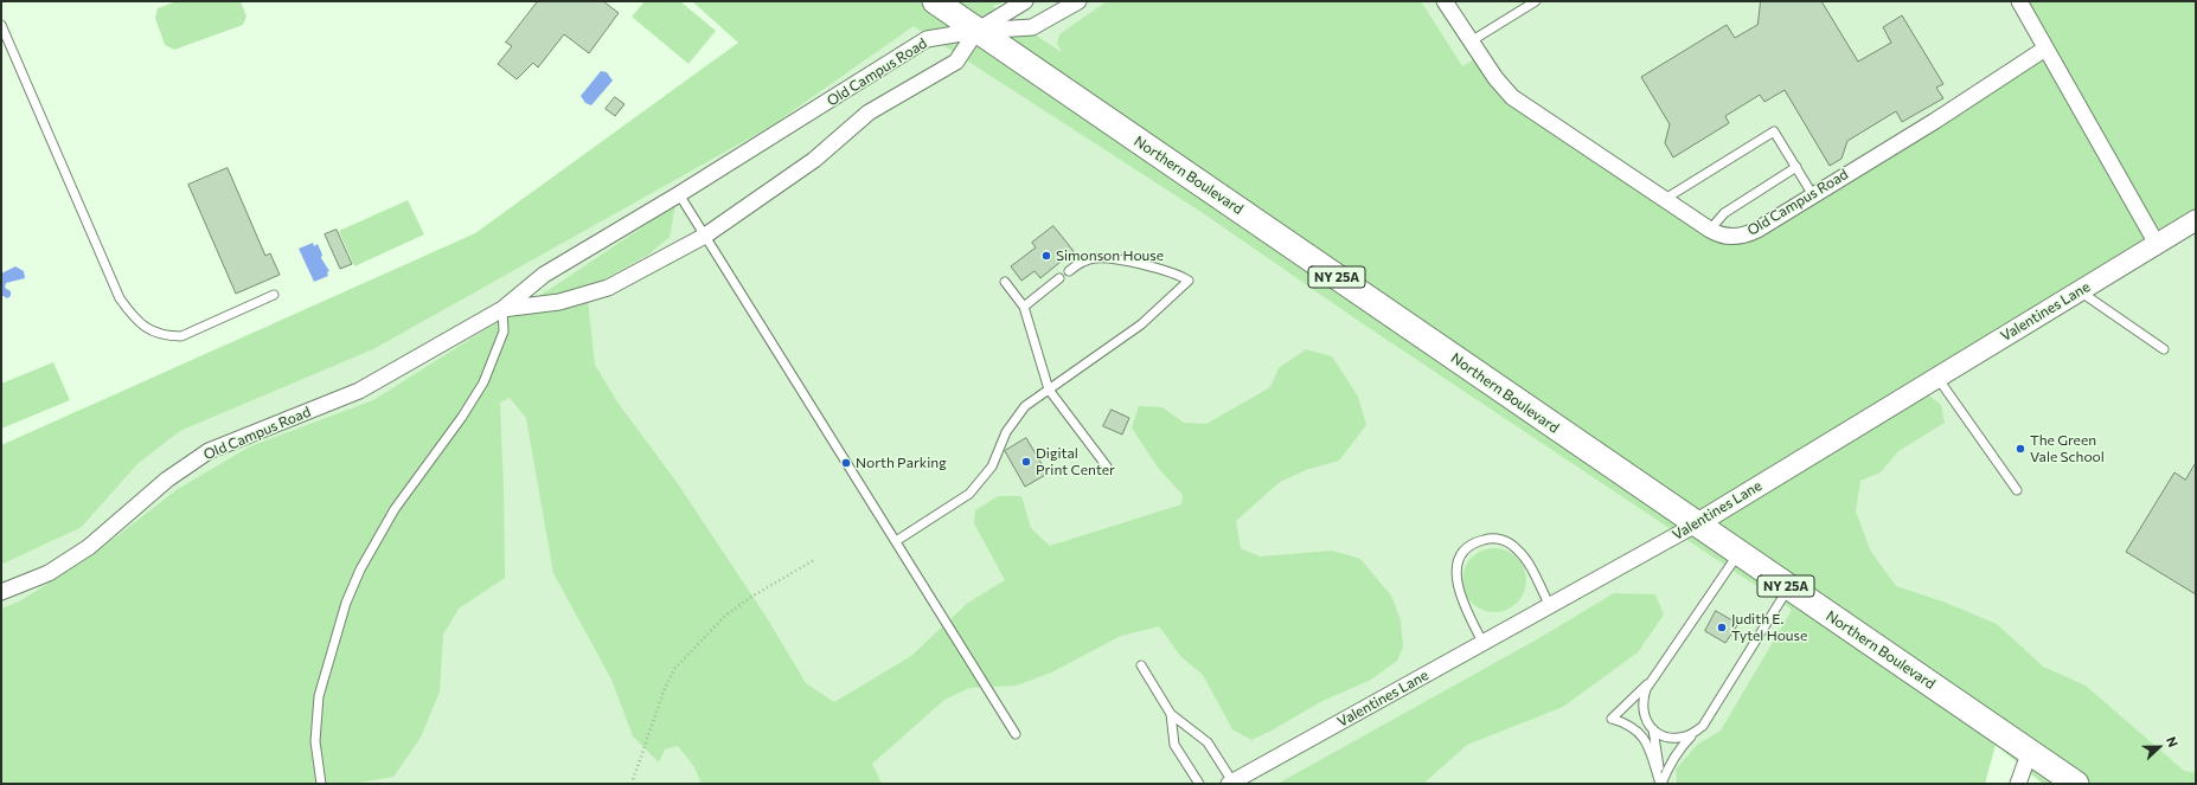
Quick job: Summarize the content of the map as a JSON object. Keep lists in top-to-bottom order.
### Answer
{
  "streets": {
    "main road": ["Northern Boulevard", "NY 25A"],
    "street": ["Old Campus Road", "Valentines Lane"]
  },
  "crossings": [
    ["Old Campus Road", "Northern Boulevard"],
    ["Northern Boulevard", "Valentines Lane"]
  ],
  "places": [
    "Simonson House",
    "The Green Vale School",
    "Digital Print Center",
    "North Parking",
    "Judith E. Tytel House"
  ],
  "north": "right"
}
